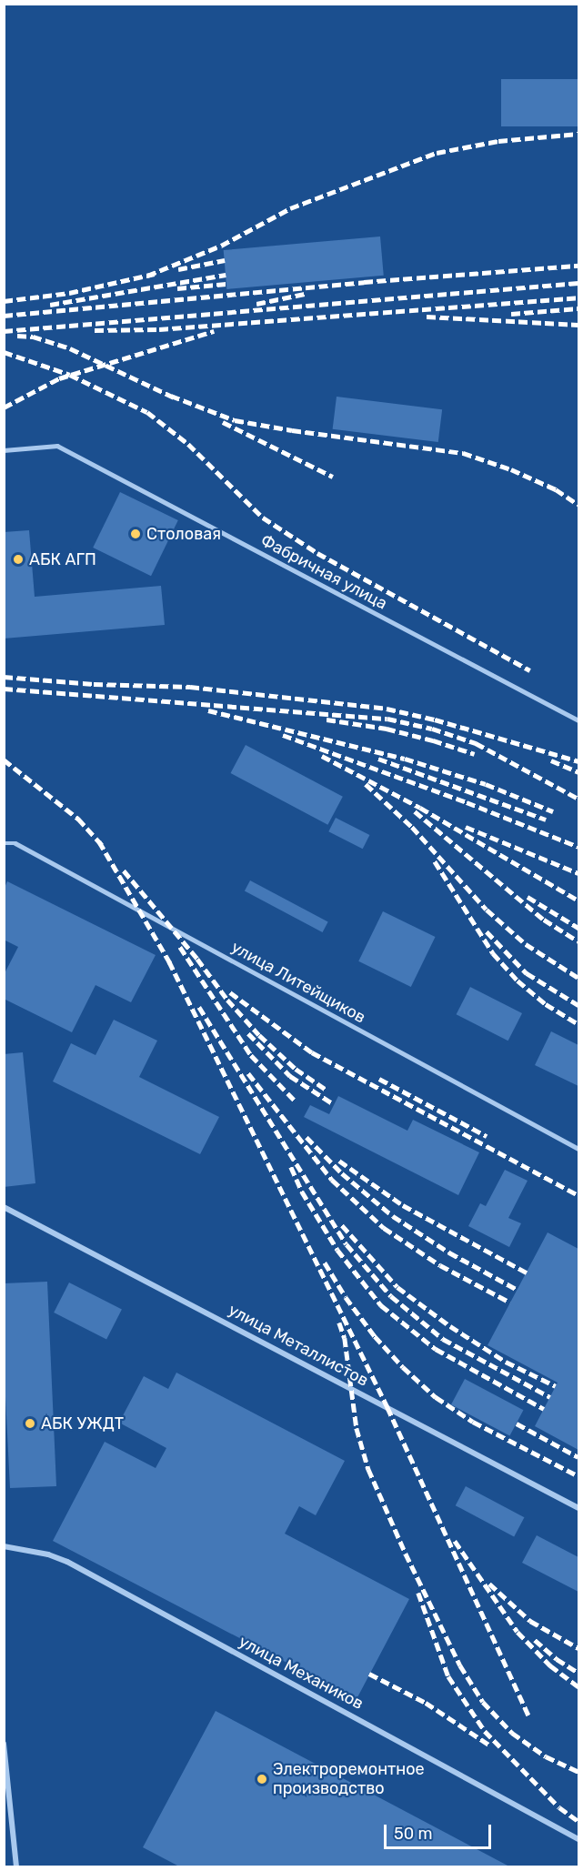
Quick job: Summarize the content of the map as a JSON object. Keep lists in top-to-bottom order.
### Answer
{
  "streets": {
    "street": ["улица Металлистов", "улица Механиков"],
    "lane": ["Фабричная улица", "улица Литейщиков"]
  },
  "places": [
    "Столовая",
    "АБК АГП",
    "АБК УЖДТ",
    "Электроремонтное производство"
  ],
  "scale_bar": "50 m"
}
